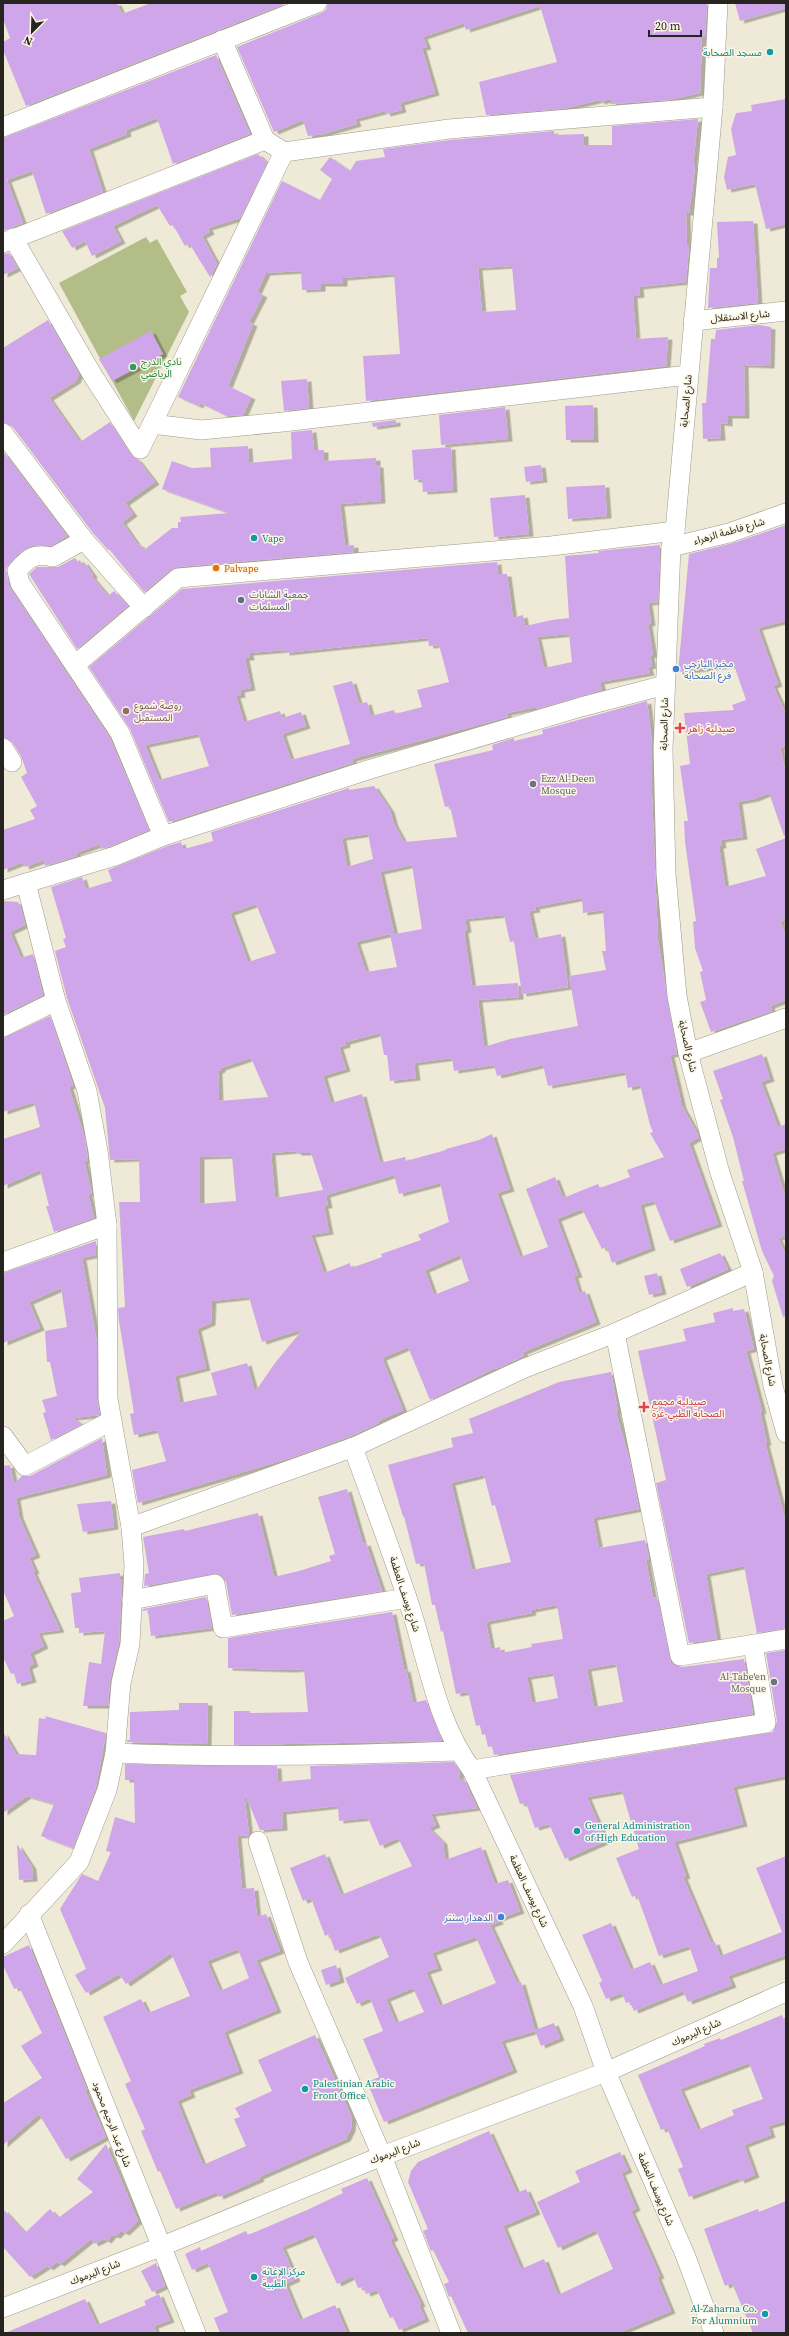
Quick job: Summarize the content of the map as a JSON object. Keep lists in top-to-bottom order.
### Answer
{
  "streets": {
    "street": [
      "شارع الاستقلال",
      "شارع الصحابة",
      "شارع فاطمة الزهراء",
      "شارع يوسف العظمة",
      "شارع اليرموك",
      "شارع عبد الرحيم محمود"
    ]
  },
  "crossings": [
    ["شارع الاستقلال", "شارع الصحابة"],
    ["شارع الصحابة", "شارع فاطمة الزهراء"],
    ["شارع يوسف العظمة", "شارع اليرموك"],
    ["شارع اليرموك", "شارع عبد الرحيم محمود"]
  ],
  "places": {
    "other": [
      "مسجد الصحابة",
      "نادي الدرج الرياضي",
      "Vape",
      "Palvape",
      "جمعية الشابات المسلمات",
      "مخبز اليازجي فرع الصحابة",
      "روضة شموع المستقبل",
      "Ezz Al-Deen Mosque",
      "Al-Tabe'en Mosque",
      "General Administration of High Education",
      "الدهدار سنتر",
      "Palestinian Arabic Front Office",
      "مركز الإغاثة الطبية",
      "Al-Zaharna Co. For Alumnium"
    ],
    "health": ["صيدلية زاهر", "صيدلية مجمع الصحابة الطبي-غزة"]
  },
  "scale_bar": "20 m",
  "north": "bottom left"
}
